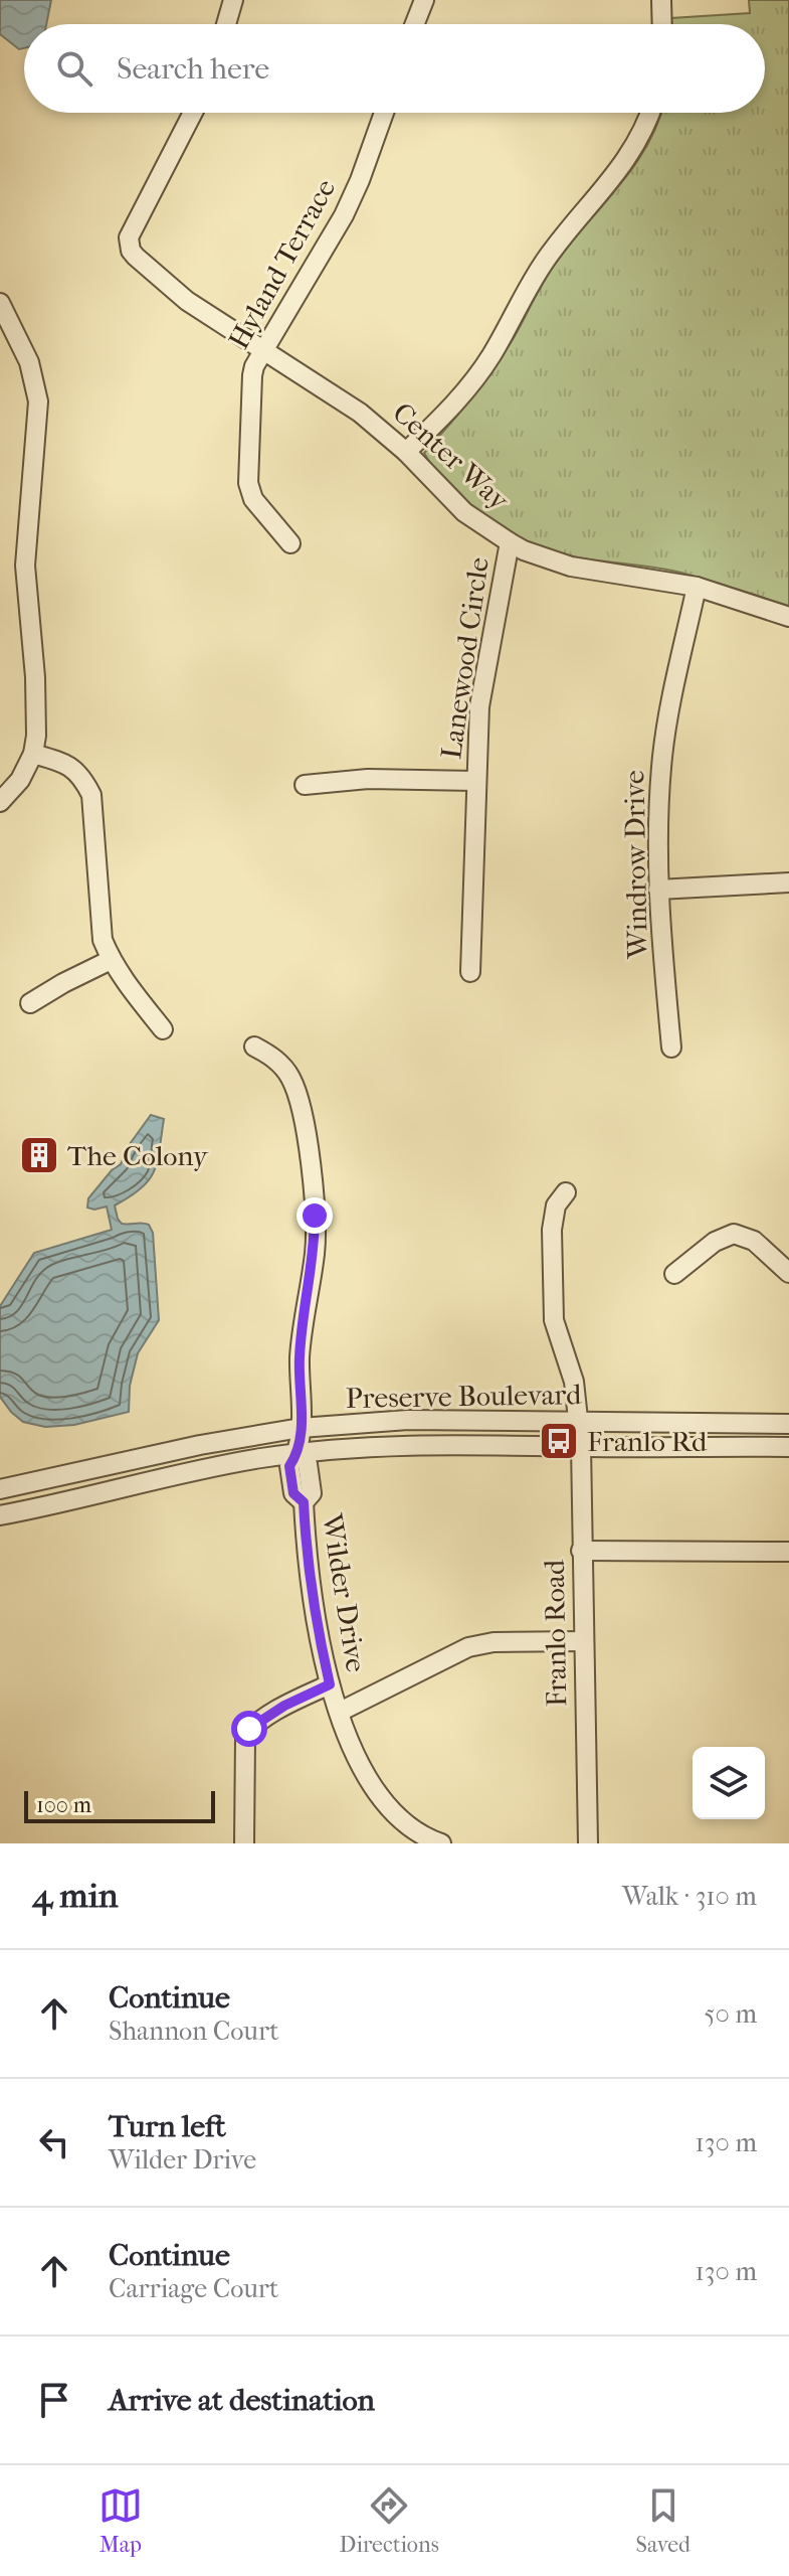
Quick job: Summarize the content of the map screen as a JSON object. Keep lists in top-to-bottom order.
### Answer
{
  "streets": {
    "street": [
      "Hyland Terrace",
      "Center Way",
      "Lanewood Circle",
      "Windrow Drive",
      "Preserve Boulevard",
      "Wilder Drive",
      "Franlo Road"
    ]
  },
  "crossings": [
    ["Hyland Terrace", "Center Way"],
    ["Center Way", "Lanewood Circle"],
    ["Center Way", "Windrow Drive"],
    ["Preserve Boulevard", "Wilder Drive"],
    ["Preserve Boulevard", "Franlo Road"]
  ],
  "places": {
    "building": ["The Colony"],
    "bus stop": ["Franlo Rd"]
  },
  "scale_bar": "100 m",
  "page": {
    "search": "Search here",
    "scale": "100 m",
    "heading": ["4 min", "Walk · 310 m"],
    "list": [
      ["Continue", "Shannon Court", "50 m"],
      ["Turn left", "Wilder Drive", "130 m"],
      ["Continue", "Carriage Court", "130 m"],
      "Arrive at destination"
    ],
    "nav": ["Map", "Directions", "Saved"]
  }
}
